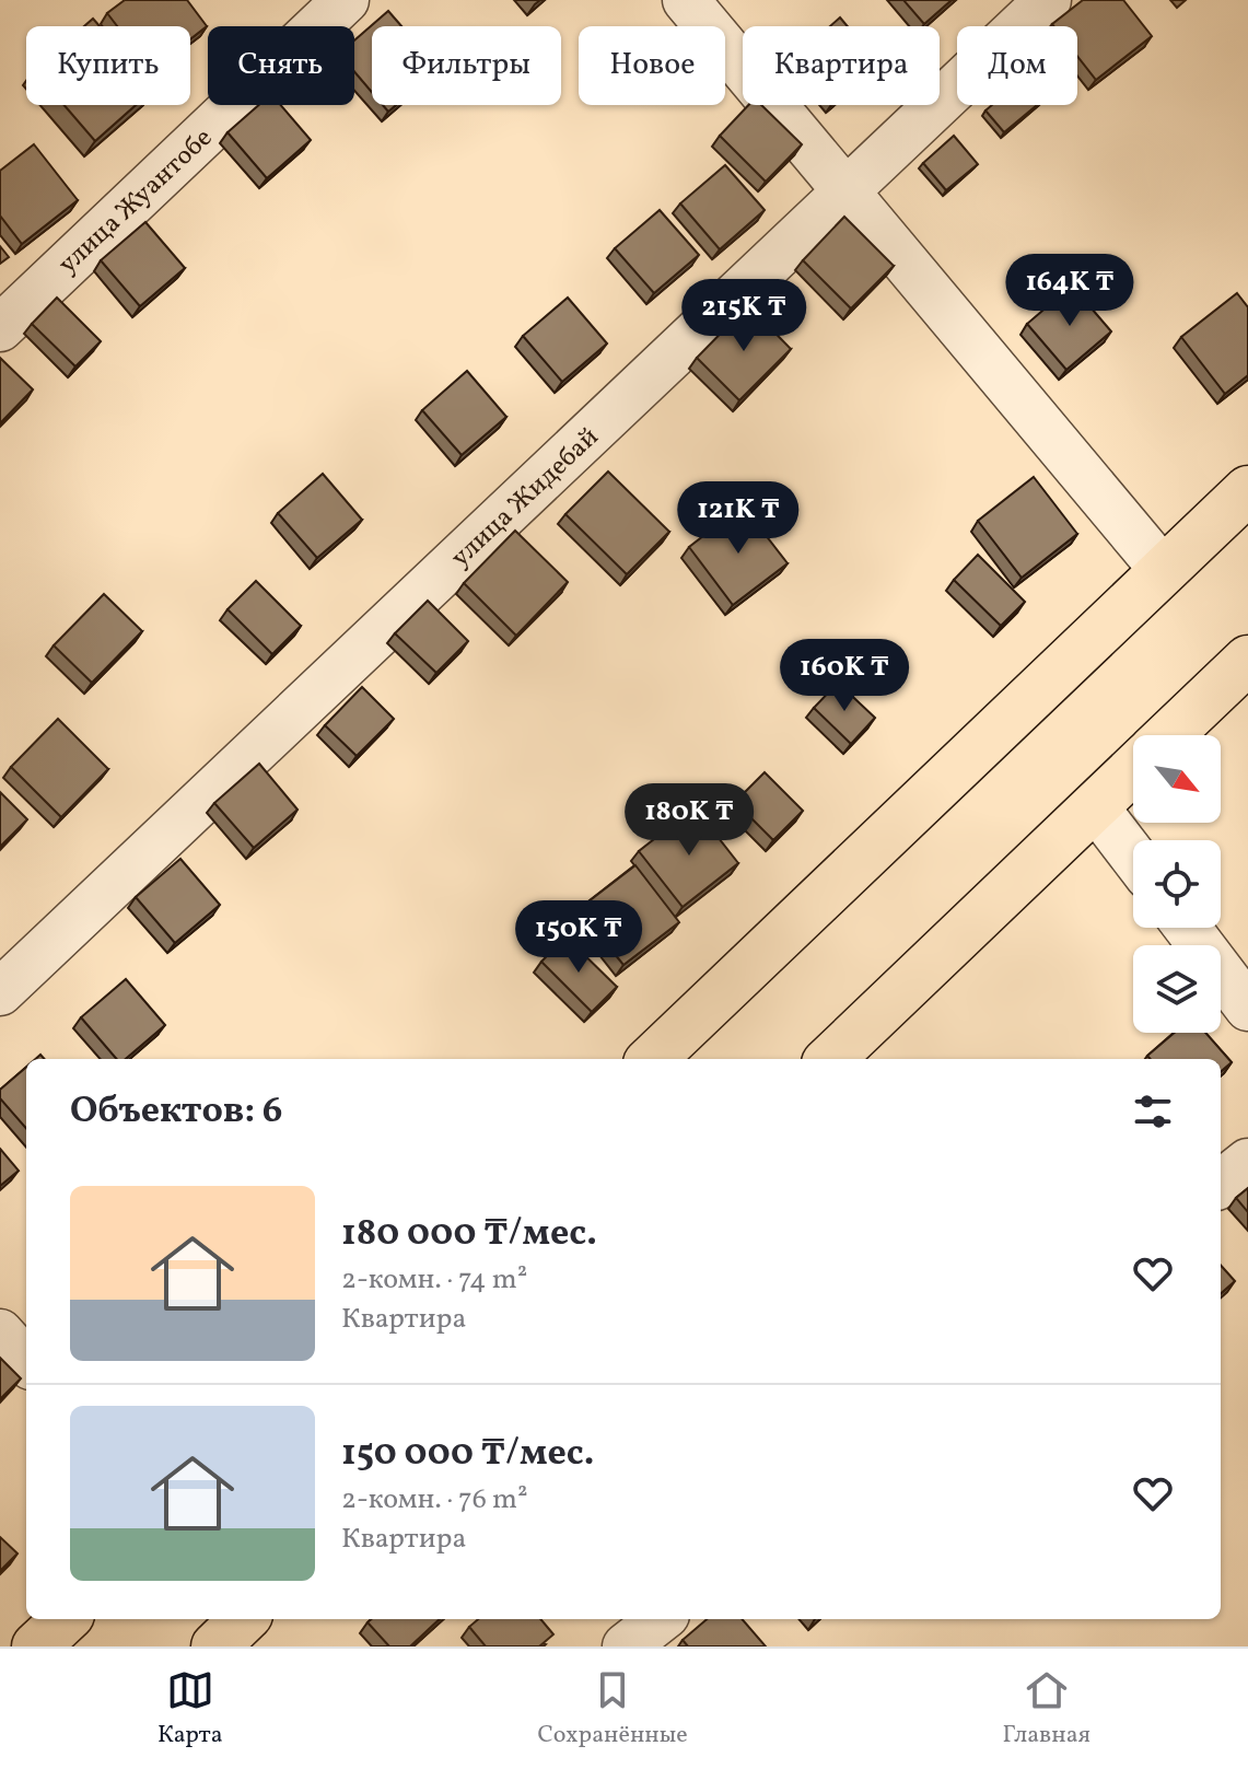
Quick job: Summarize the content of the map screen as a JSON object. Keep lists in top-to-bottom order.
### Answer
{
  "streets": {
    "street": ["улица Жуантобе", "улица Жидебай"]
  },
  "north": "bottom right",
  "page": {
    "chip": [
      "Купить",
      "Снять",
      "Фильтры",
      "Новое",
      "Квартира",
      "Дом"
    ],
    "price": [
      "164K ₸",
      "215K ₸",
      "121K ₸",
      "160K ₸",
      "180K ₸",
      "150K ₸"
    ],
    "heading": "Объектов: 6",
    "list": [
      {
        "name": "180 000 ₸/мес.",
        "note": "2-комн. · 74 m² · Квартира"
      },
      {
        "name": "150 000 ₸/мес.",
        "note": "2-комн. · 76 m² · Квартира"
      }
    ],
    "tabs": ["Карта", "Сохранённые", "Главная"]
  }
}
